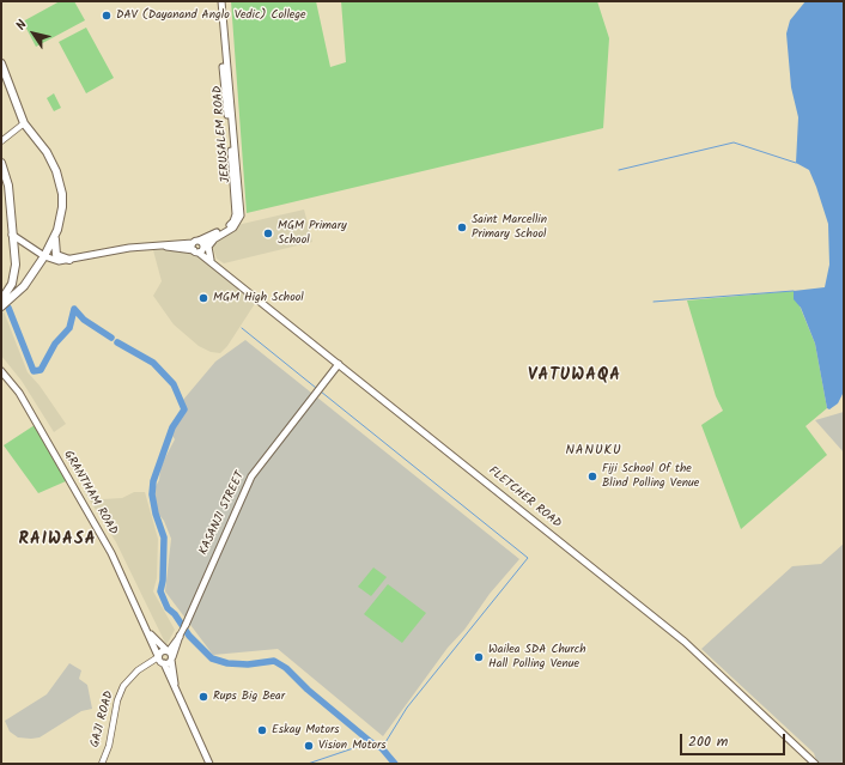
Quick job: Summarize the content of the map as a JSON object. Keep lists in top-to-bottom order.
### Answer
{
  "streets": {
    "main road": [
      "JERUSALEM ROAD",
      "GRANTHAM ROAD",
      "FLETCHER ROAD",
      "KASANJI STREET"
    ],
    "street": ["GAJI ROAD"]
  },
  "crossings": [
    ["JERUSALEM ROAD", "FLETCHER ROAD"],
    ["GRANTHAM ROAD", "KASANJI STREET"],
    ["GRANTHAM ROAD", "GAJI ROAD"],
    ["FLETCHER ROAD", "KASANJI STREET"]
  ],
  "districts": ["VATUWAQA", "NANUKU", "RAIWASA"],
  "places": [
    "DAV (Dayanand Anglo Vedic) College",
    "Saint Marcellin Primary School",
    "MGM Primary School",
    "MGM High School",
    "Fiji School Of the Blind Polling Venue",
    "Wailea SDA Church Hall Polling Venue",
    "Rups Big Bear",
    "Eskay Motors",
    "Vision Motors"
  ],
  "scale_bar": "200 m",
  "north": "top left"
}
